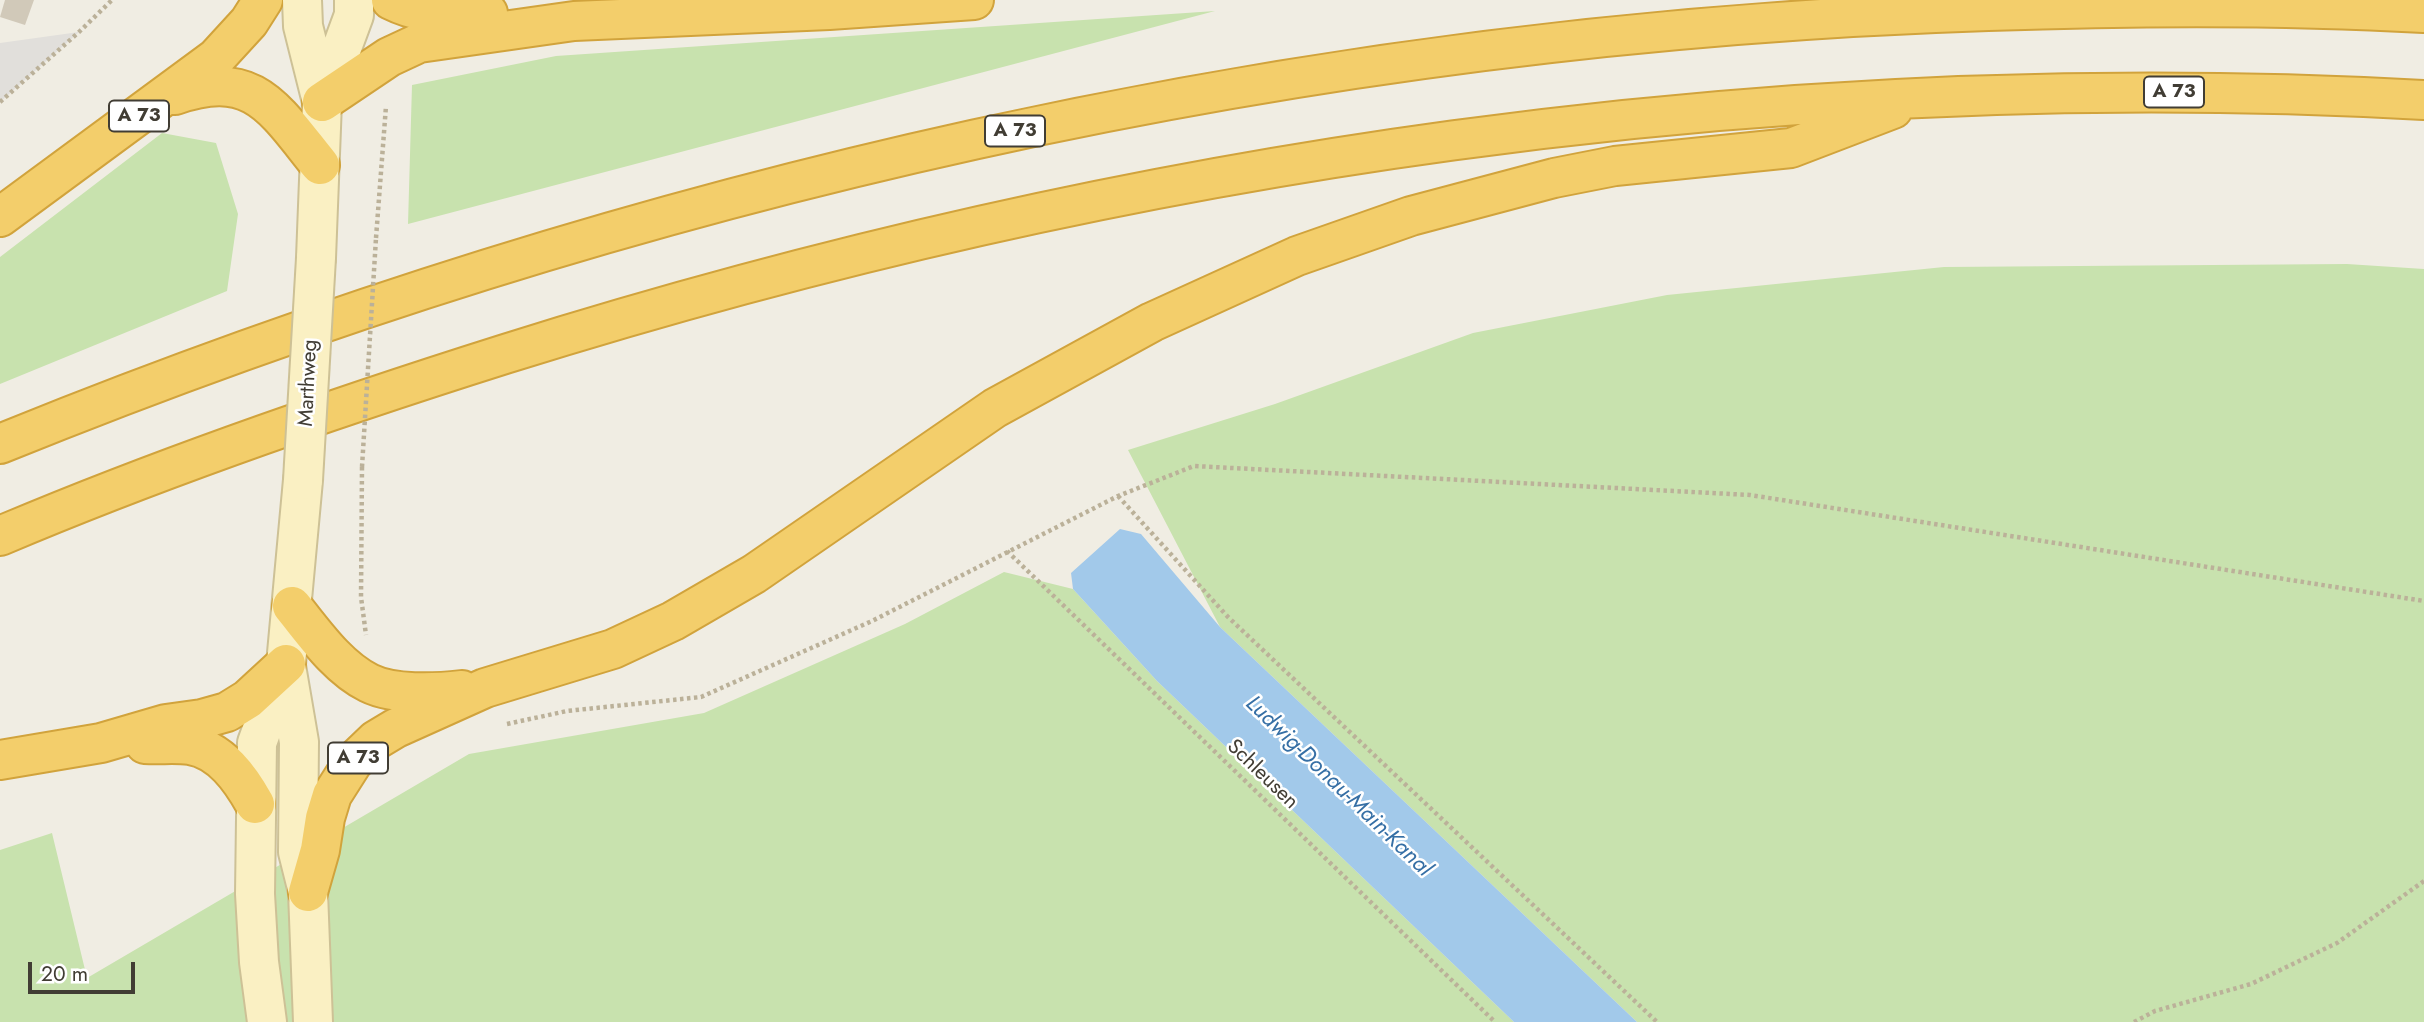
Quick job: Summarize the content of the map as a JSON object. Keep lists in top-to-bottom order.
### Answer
{
  "streets": {
    "highway": ["A 73"],
    "main road": ["Marthweg"],
    "path": ["Schleusen"]
  },
  "crossings": [
    ["A 73", "Marthweg"]
  ],
  "water": ["Ludwig-Donau-Main-Kanal"],
  "scale_bar": "20 m"
}
